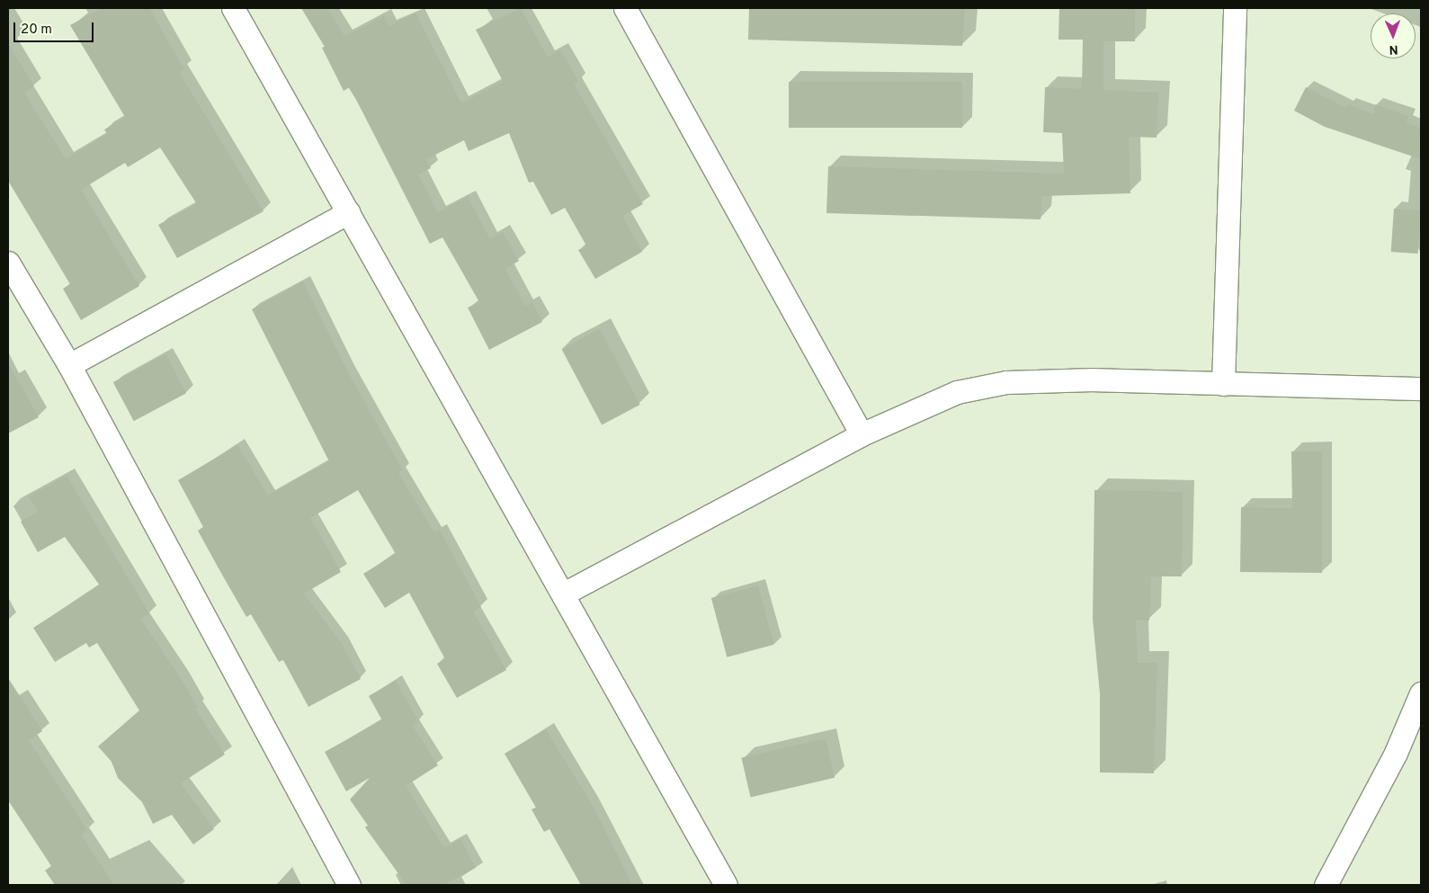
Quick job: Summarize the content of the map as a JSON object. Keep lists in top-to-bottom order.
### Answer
{
  "scale_bar": "20 m",
  "north": "bottom"
}
